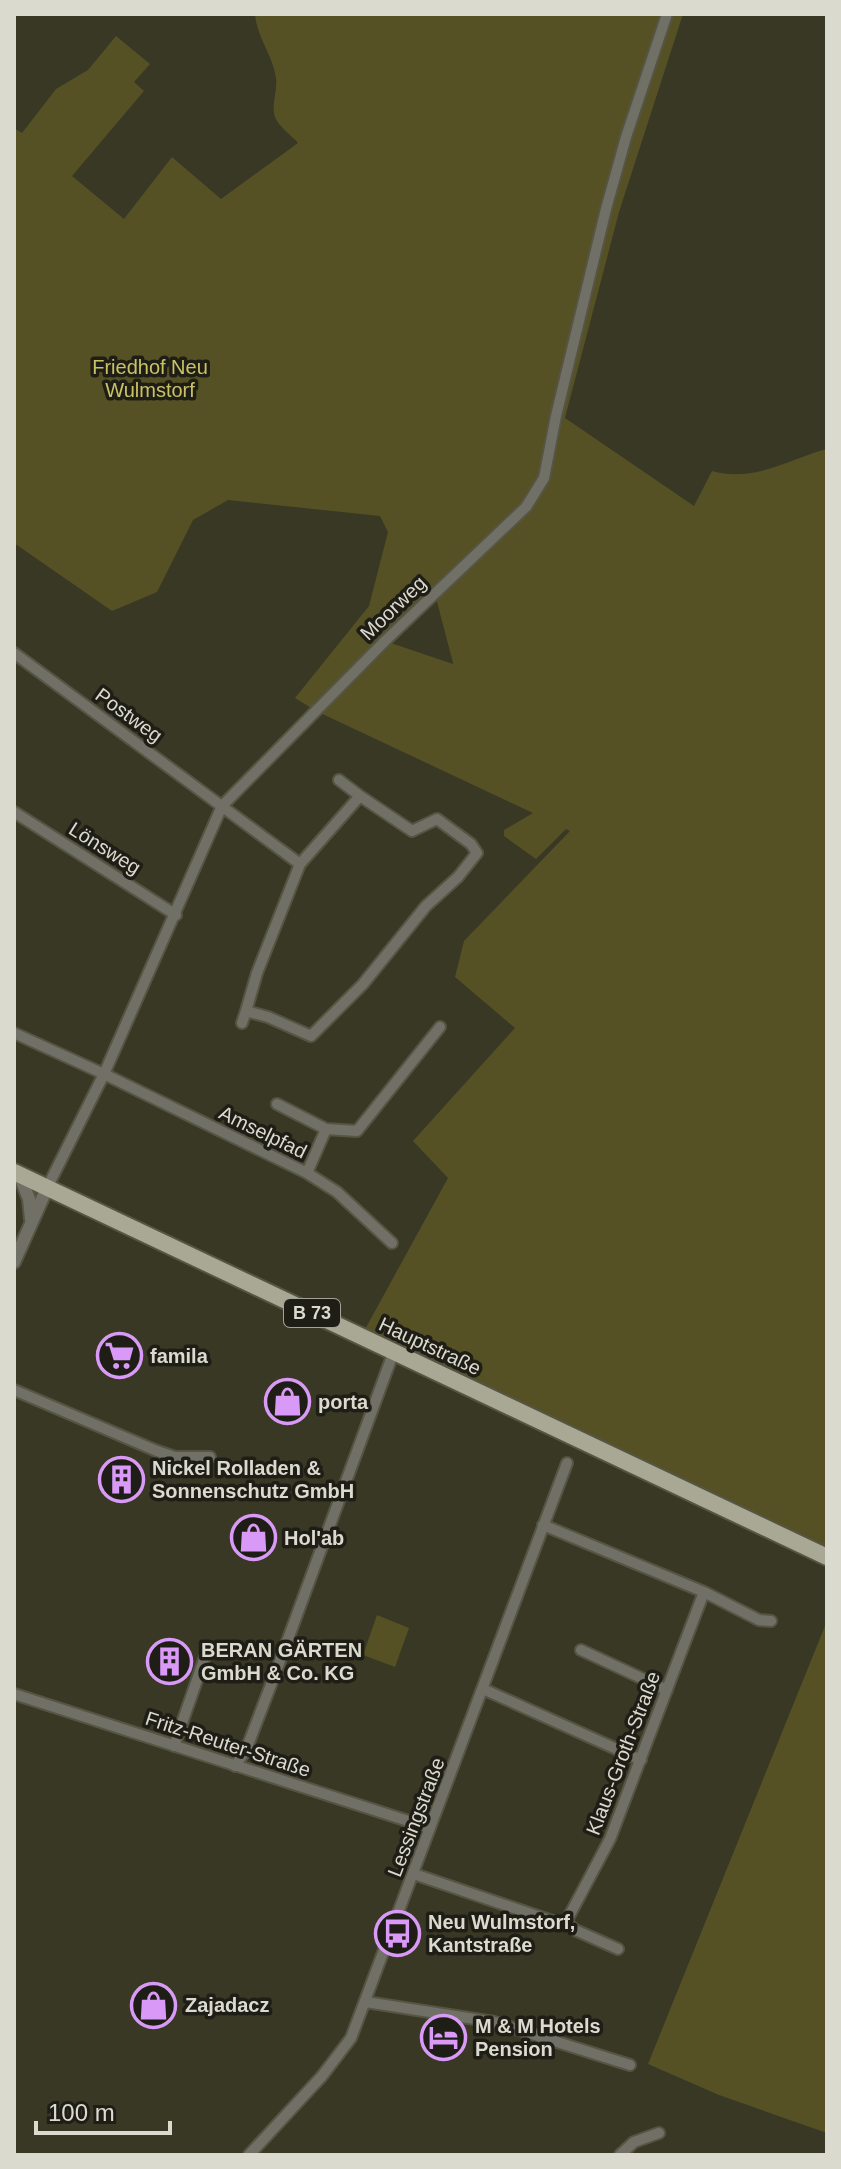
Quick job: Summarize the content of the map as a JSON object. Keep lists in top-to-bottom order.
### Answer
{
  "streets": {
    "main road": ["B 73", "Hauptstraße"],
    "street": [
      "Moorweg",
      "Postweg",
      "Lönsweg",
      "Amselpfad",
      "Fritz-Reuter-Straße",
      "Klaus-Groth-Straße",
      "Lessingstraße"
    ]
  },
  "crossings": [
    ["Moorweg", "Postweg"],
    ["Moorweg", "Lönsweg"],
    ["Moorweg", "Amselpfad"],
    ["Moorweg", "Hauptstraße"],
    ["Fritz-Reuter-Straße", "Lessingstraße"]
  ],
  "parks": ["Friedhof Neu Wulmstorf"],
  "places": {
    "supermarket": ["famila"],
    "shop": ["porta", "Hol'ab", "Zajadacz"],
    "building": ["Nickel Rolladen & Sonnenschutz GmbH", "BERAN GÄRTEN GmbH & Co. KG"],
    "bus stop": ["Neu Wulmstorf, Kantstraße"],
    "hotel": ["M & M Hotels Pension"]
  },
  "scale_bar": "100 m"
}
